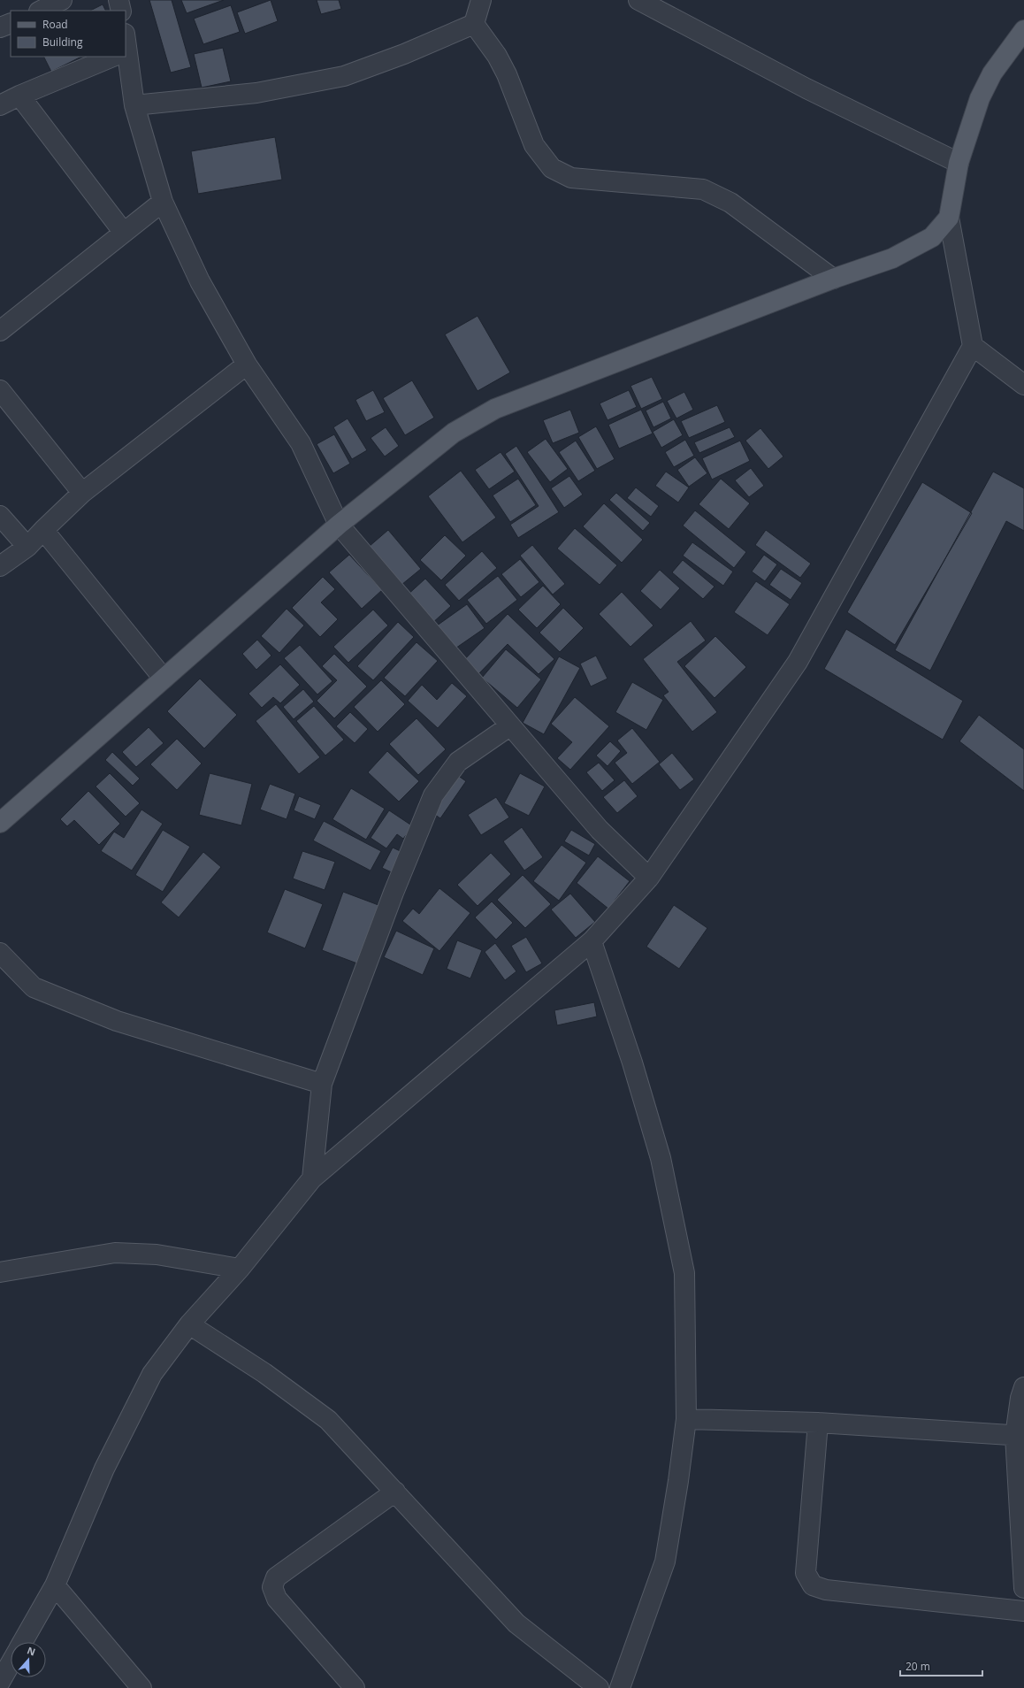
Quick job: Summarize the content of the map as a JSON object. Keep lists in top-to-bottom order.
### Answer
{
  "legend": ["Road", "Building"],
  "scale_bar": "20 m",
  "north": "top"
}
